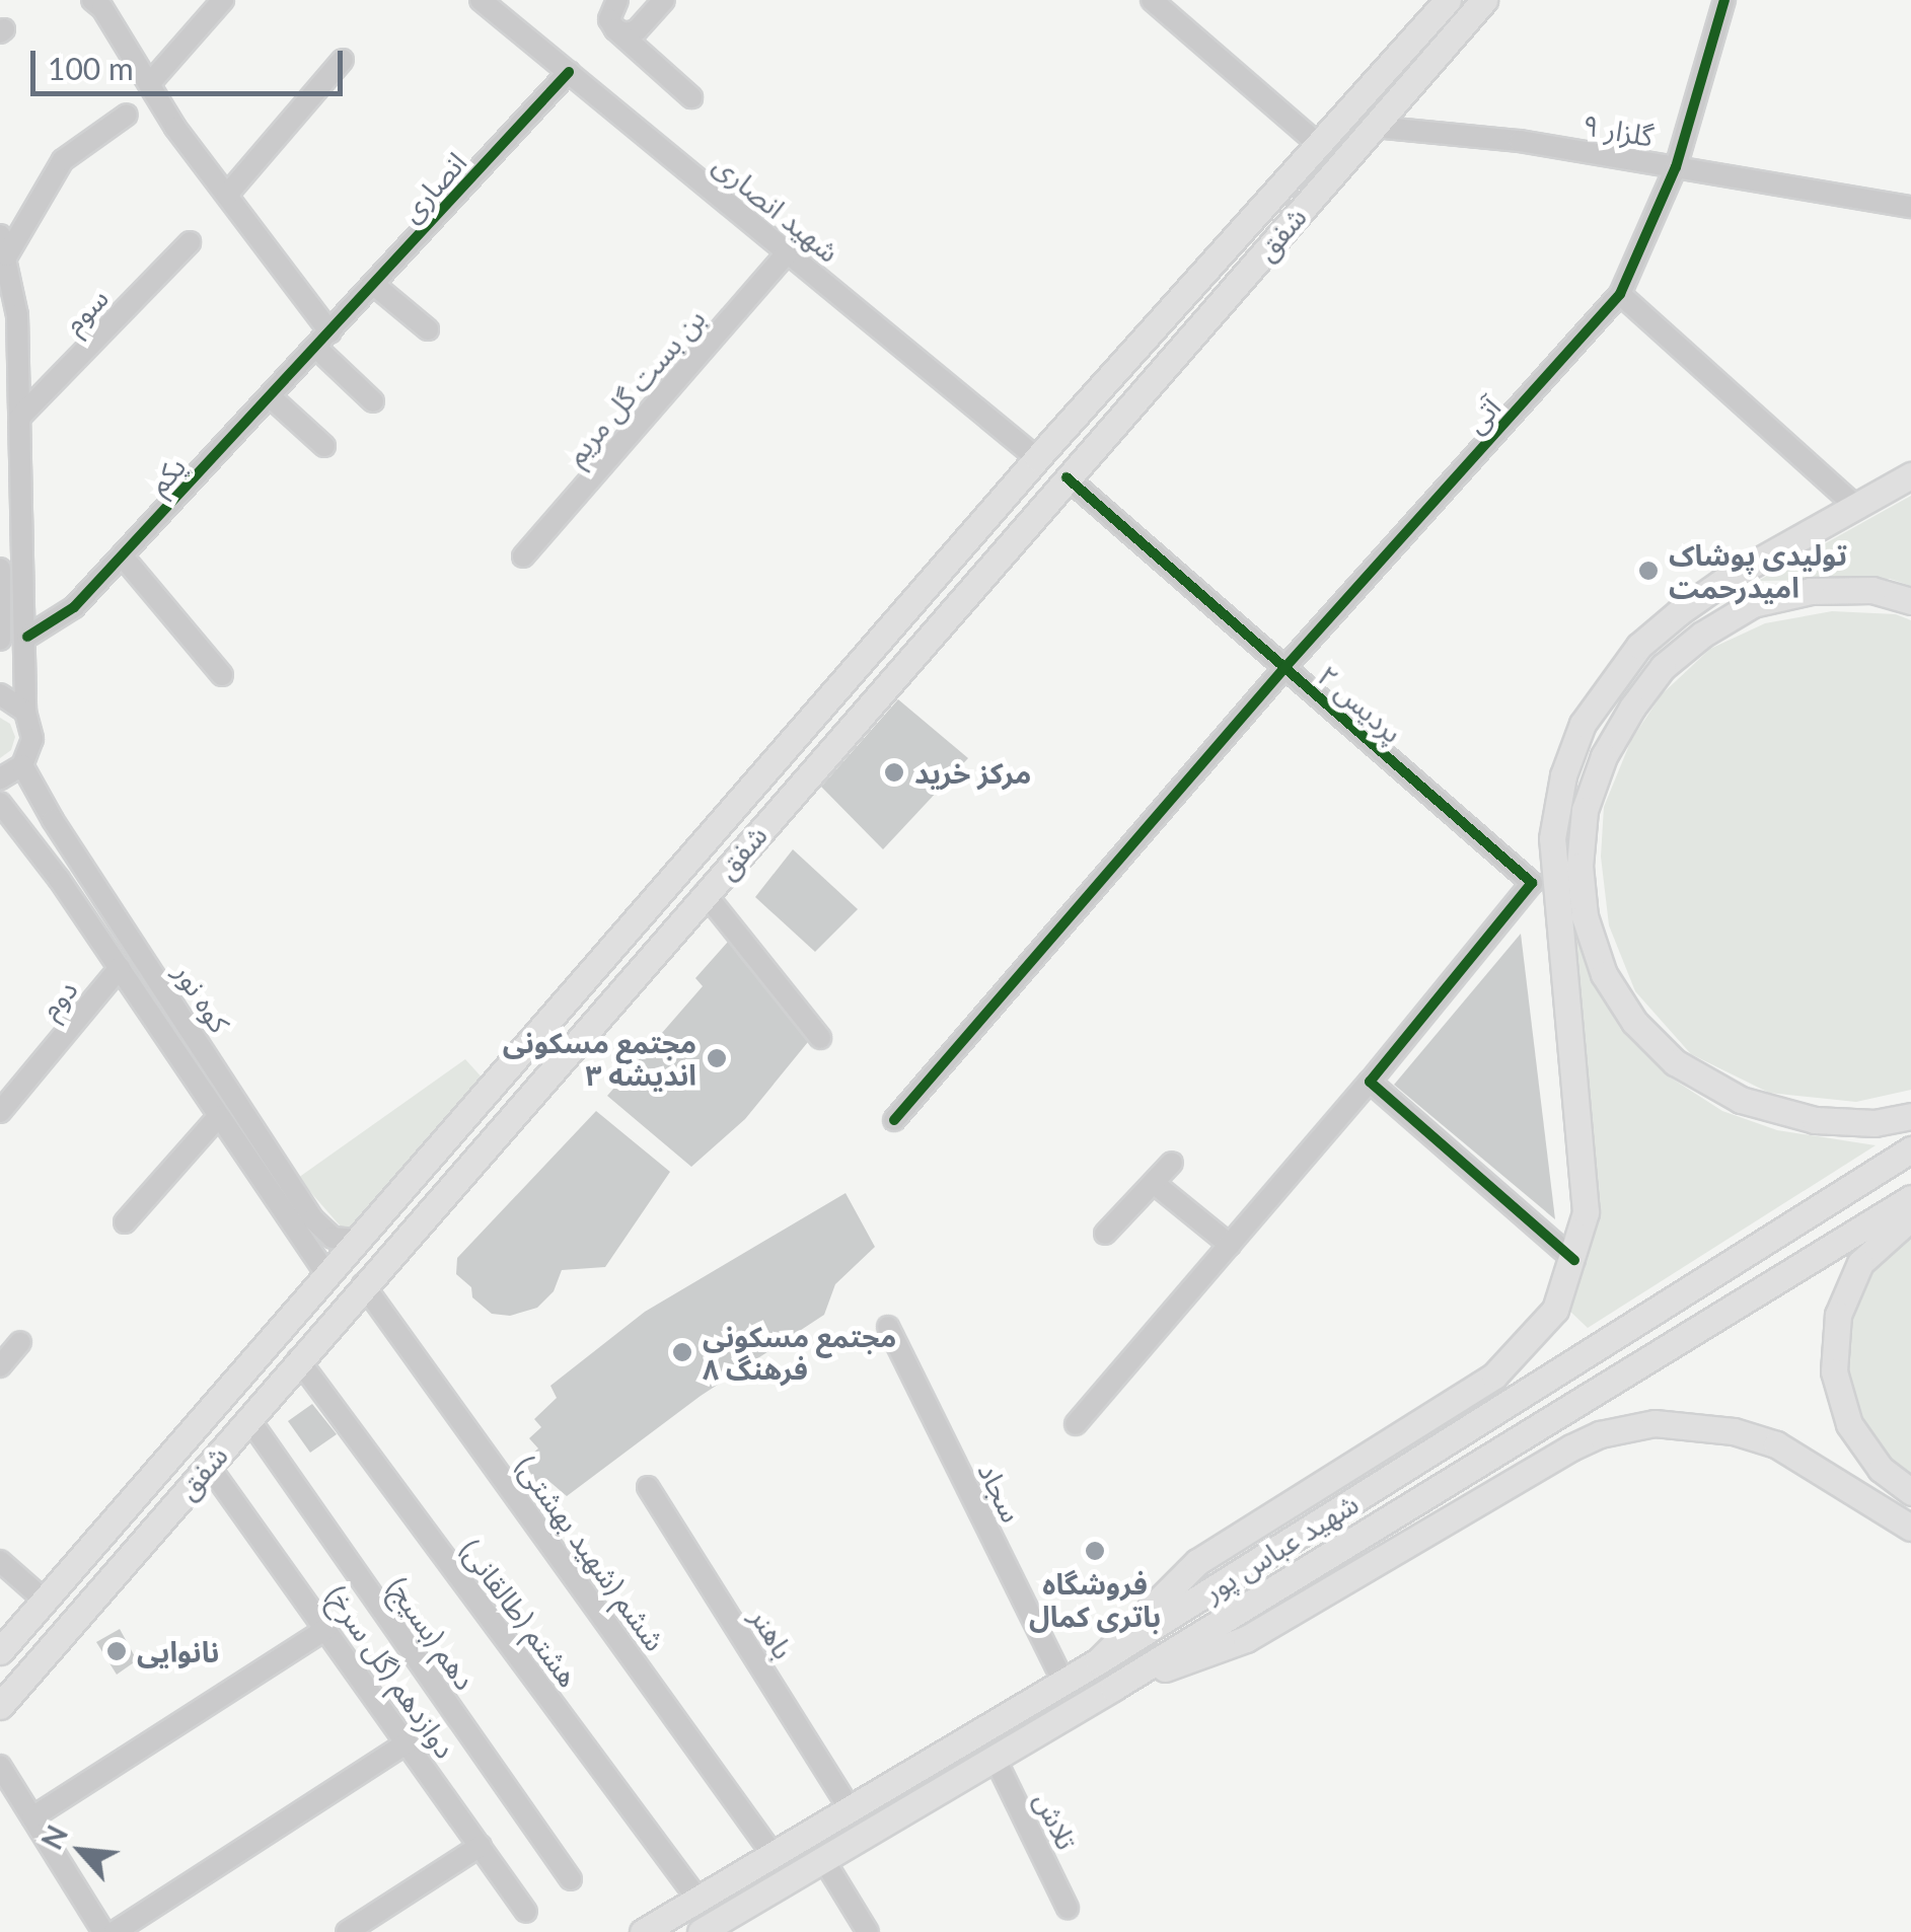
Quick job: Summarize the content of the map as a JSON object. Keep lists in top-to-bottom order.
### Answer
{
  "streets": {
    "main road": ["شفق", "شهید عباس پور"],
    "street": [
      "گلزار ۹",
      "انصاری",
      "شهید انصاری",
      "سوم",
      "بن بست گل مریم",
      "آتی",
      "یکم",
      "پردیس ۲",
      "کوه نور",
      "دوم",
      "سجاد",
      "ششم (شهید بهشتی)",
      "هشتم (طالقانی)",
      "دهم (بسیج)",
      "باهنر",
      "دوازدهم (گل سرخ)",
      "تلاش"
    ]
  },
  "crossings": [
    ["گلزار ۹", "شفق"],
    ["گلزار ۹", "آتی"],
    ["انصاری", "شهید انصاری"],
    ["انصاری", "یکم"],
    ["شهید انصاری", "شفق"],
    ["شهید انصاری", "بن بست گل مریم"],
    ["شفق", "پردیس ۲"],
    ["شفق", "کوه نور"],
    ["شفق", "ششم (شهید بهشتی)"],
    ["شفق", "هشتم (طالقانی)"],
    ["شفق", "دهم (بسیج)"],
    ["شفق", "دوازدهم (گل سرخ)"],
    ["آتی", "پردیس ۲"],
    ["کوه نور", "دوم"],
    ["سجاد", "شهید عباس پور"],
    ["شهید عباس پور", "ششم (شهید بهشتی)"],
    ["شهید عباس پور", "هشتم (طالقانی)"],
    ["شهید عباس پور", "باهنر"],
    ["شهید عباس پور", "تلاش"]
  ],
  "places": [
    "تولیدی پوشاک امیدرحمت",
    "مرکز خرید",
    "مجتمع مسکونی اندیشه ۳",
    "مجتمع مسکونی فرهنگ ۸",
    "فروشگاه باتری کمال",
    "نانوایی"
  ],
  "scale_bar": "100 m",
  "north": "top left"
}
